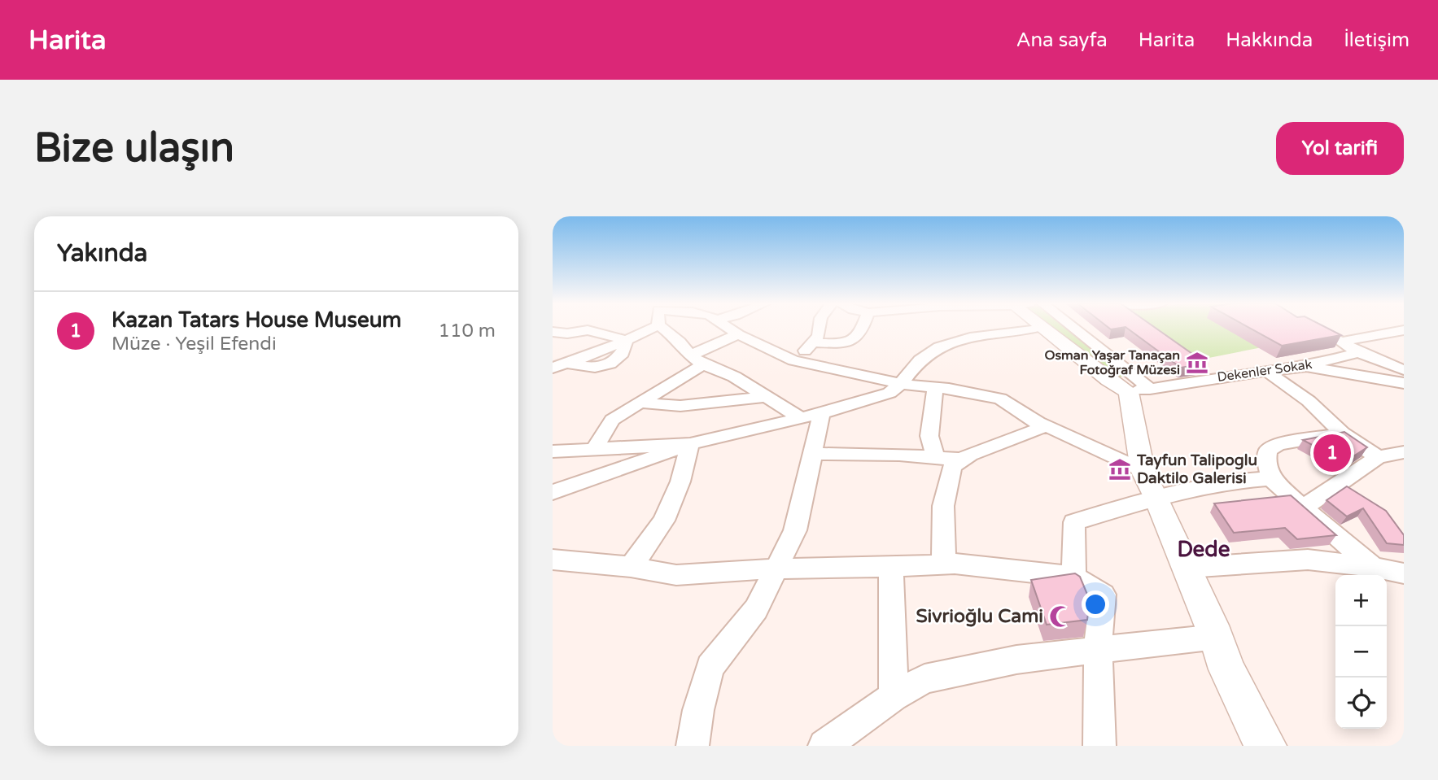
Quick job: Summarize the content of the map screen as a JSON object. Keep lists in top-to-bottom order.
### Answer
{
  "streets": {
    "street": ["Dekenler Sokak"]
  },
  "districts": ["Dede"],
  "places": {
    "museum": ["Osman Yaşar Tanaçan Fotoğraf Müzesi", "Tayfun Talipoglu Daktilo Galerisi"],
    "mosque": ["Sivrioğlu Cami"]
  },
  "page": {
    "header": "Harita",
    "nav": [
      "Ana sayfa",
      "Harita",
      "Hakkında",
      "İletişim"
    ],
    "buttons": "Yol tarifi",
    "title": "Bize ulaşın",
    "heading": "Yakında",
    "list": [
      {
        "mark": "1",
        "name": "Kazan Tatars House Museum",
        "note": "Müze · Yeşil Efendi",
        "value": "110 m"
      }
    ],
    "pins": "1",
    "map_buttons": ["+", "−"]
  }
}
